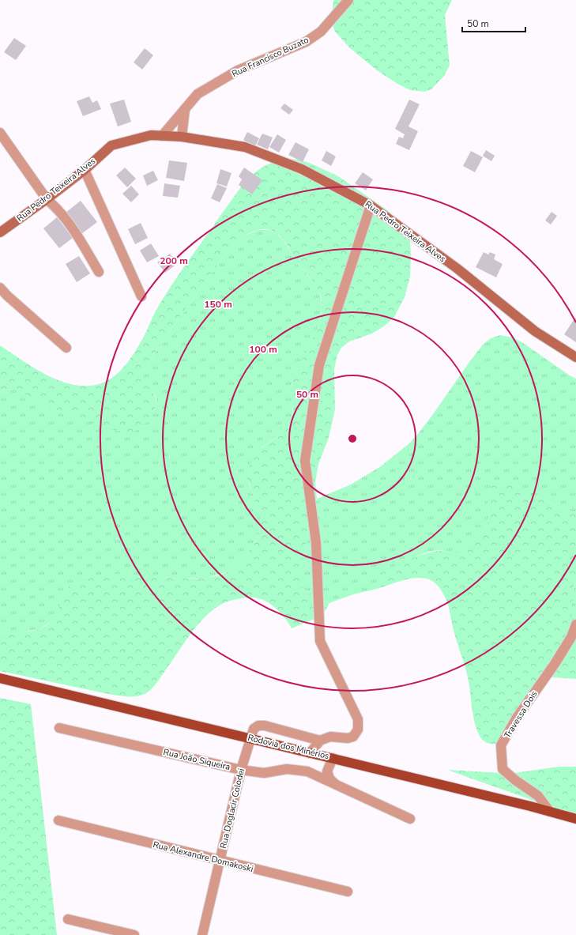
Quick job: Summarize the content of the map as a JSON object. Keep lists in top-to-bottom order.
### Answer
{
  "streets": {
    "main road": ["Rodovia dos Minérios"],
    "street": [
      "Rua Francisco Buzato",
      "Rua Pedro Teixeira Alves",
      "Travessa Dois",
      "Rua João Siqueira",
      "Rua Doglacir Colodei",
      "Rua Alexandre Domakoski"
    ]
  },
  "crossings": [
    ["Rua Francisco Buzato", "Rua Pedro Teixeira Alves"],
    ["Travessa Dois", "Rodovia dos Minérios"],
    ["Rodovia dos Minérios", "Rua Doglacir Colodei"],
    ["Rua João Siqueira", "Rua Doglacir Colodei"],
    ["Rua Doglacir Colodei", "Rua Alexandre Domakoski"]
  ],
  "scale_bar": "50 m",
  "rings": [
    "200 m",
    "150 m",
    "100 m",
    "50 m"
  ]
}
